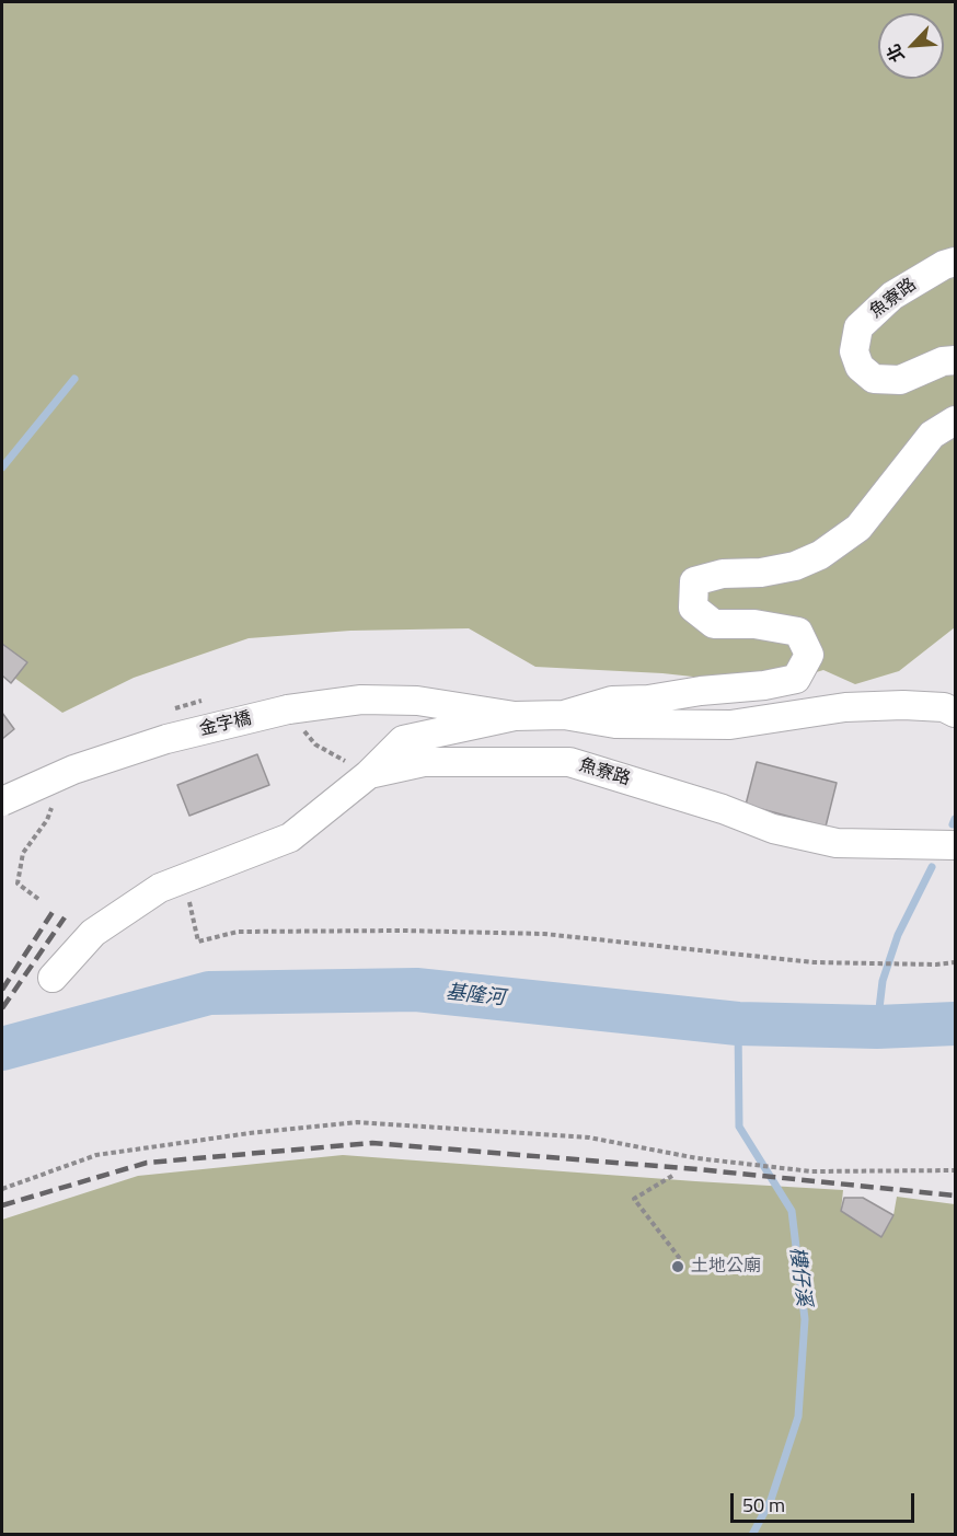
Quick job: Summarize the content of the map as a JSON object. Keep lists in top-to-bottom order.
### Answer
{
  "streets": {
    "street": ["魚寮路", "金字橋"]
  },
  "water": ["基隆河", "樓仔溪"],
  "places": ["土地公廟"],
  "scale_bar": "50 m",
  "north": "bottom left"
}
